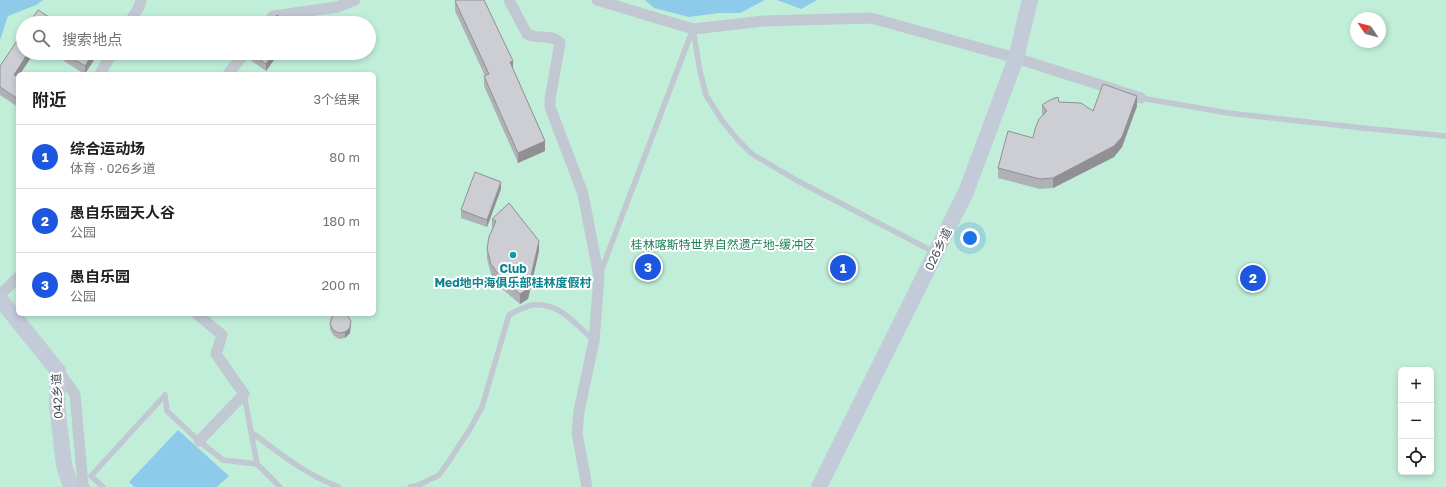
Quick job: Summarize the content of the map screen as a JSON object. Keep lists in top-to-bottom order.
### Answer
{
  "streets": {
    "street": ["026乡道", "042乡道"]
  },
  "parks": ["桂林喀斯特世界自然遗产地-缓冲区"],
  "places": ["Club Med地中海俱乐部桂林度假村"],
  "north": "top left",
  "page": {
    "search": "搜索地点",
    "heading": ["附近", "3个结果"],
    "list": [
      {
        "mark": "1",
        "name": "综合运动场",
        "note": "体育 · 026乡道",
        "value": "80 m"
      },
      {
        "mark": "2",
        "name": "愚自乐园天人谷",
        "note": "公园",
        "value": "180 m"
      },
      {
        "mark": "3",
        "name": "愚自乐园",
        "note": "公园",
        "value": "200 m"
      }
    ],
    "pins": ["3", "1", "2"],
    "map_buttons": ["+", "−"]
  }
}
